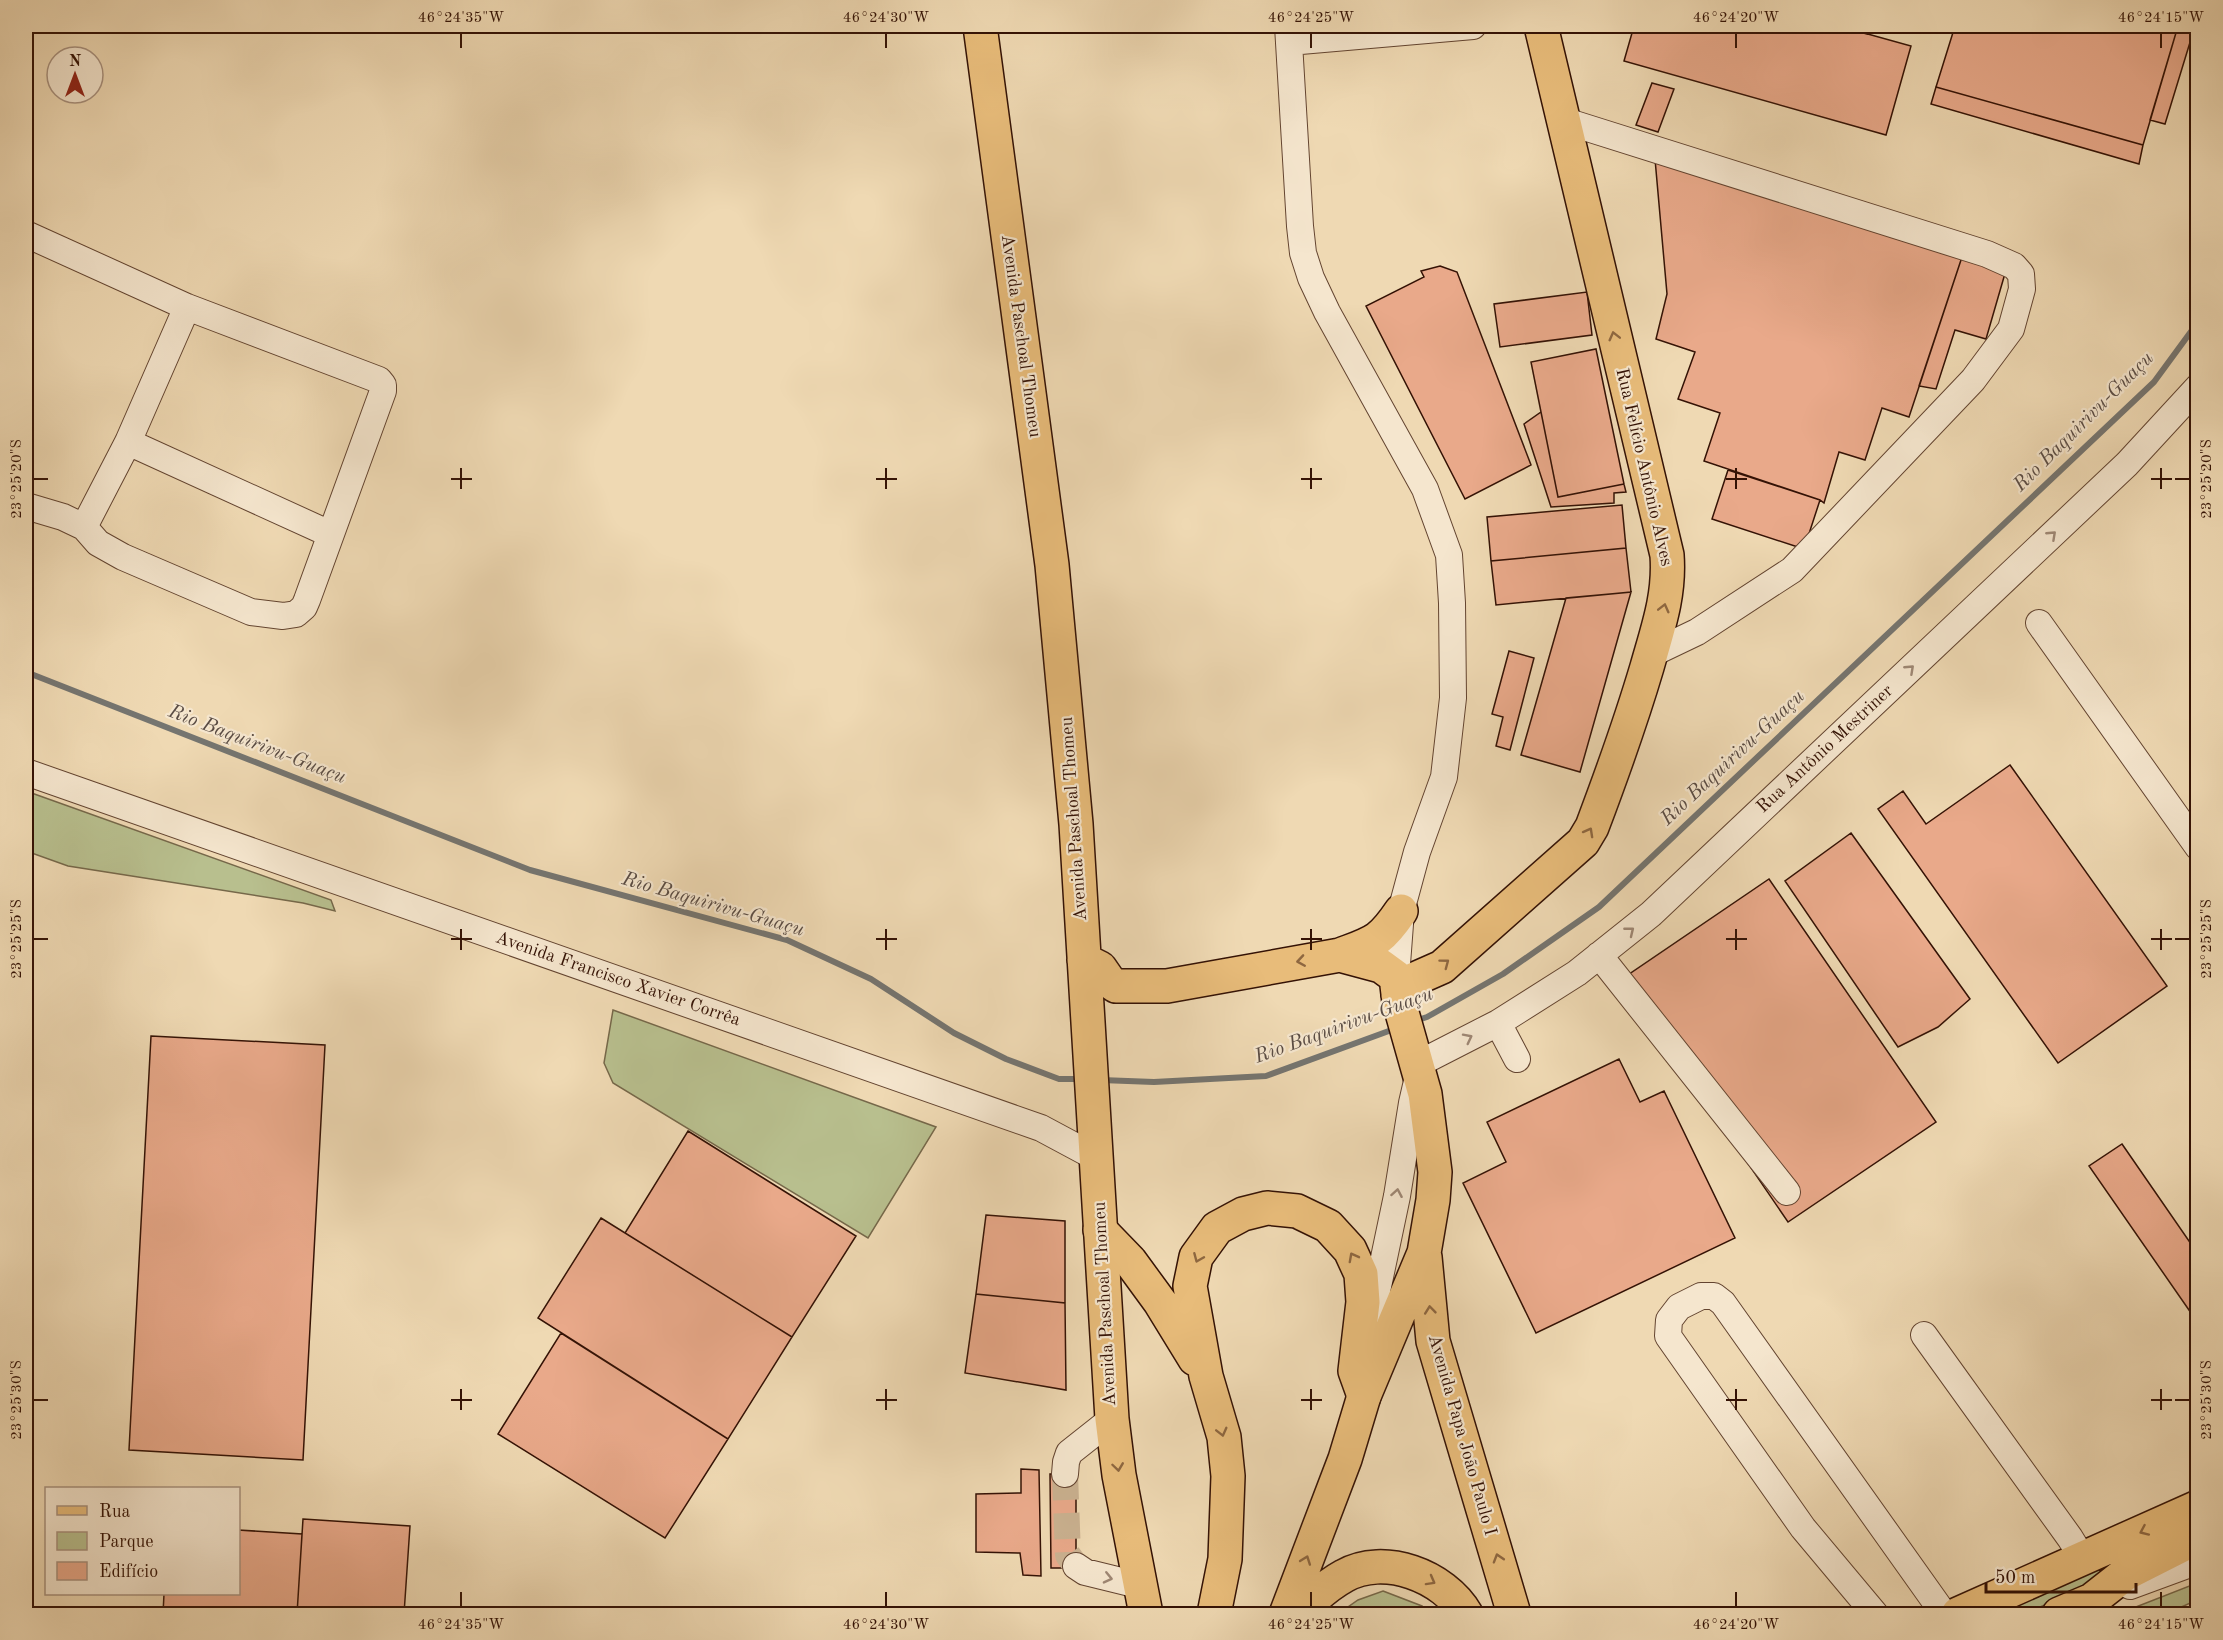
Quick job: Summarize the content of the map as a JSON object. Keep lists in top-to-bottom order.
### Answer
{
  "streets": {
    "main road": ["Avenida Paschoal Thomeu", "Rua Felício Antônio Alves", "Avenida Papa João Paulo I"],
    "street": ["Rua Antônio Mestriner", "Avenida Francisco Xavier Corrêa"]
  },
  "crossings": [
    ["Avenida Paschoal Thomeu", "Avenida Francisco Xavier Corrêa"]
  ],
  "one_way": ["Rua Felício Antônio Alves", "Rua Antônio Mestriner"],
  "water": ["Rio Baquirivu-Guaçu"],
  "legend": ["Rua", "Parque", "Edifício"],
  "scale_bar": "50 m",
  "north": "top",
  "coordinates": [
    "46°24'35\"W",
    "46°24'30\"W",
    "46°24'25\"W",
    "46°24'20\"W",
    "46°24'15\"W",
    "23°25'20\"S",
    "23°25'25\"S",
    "23°25'30\"S"
  ]
}
